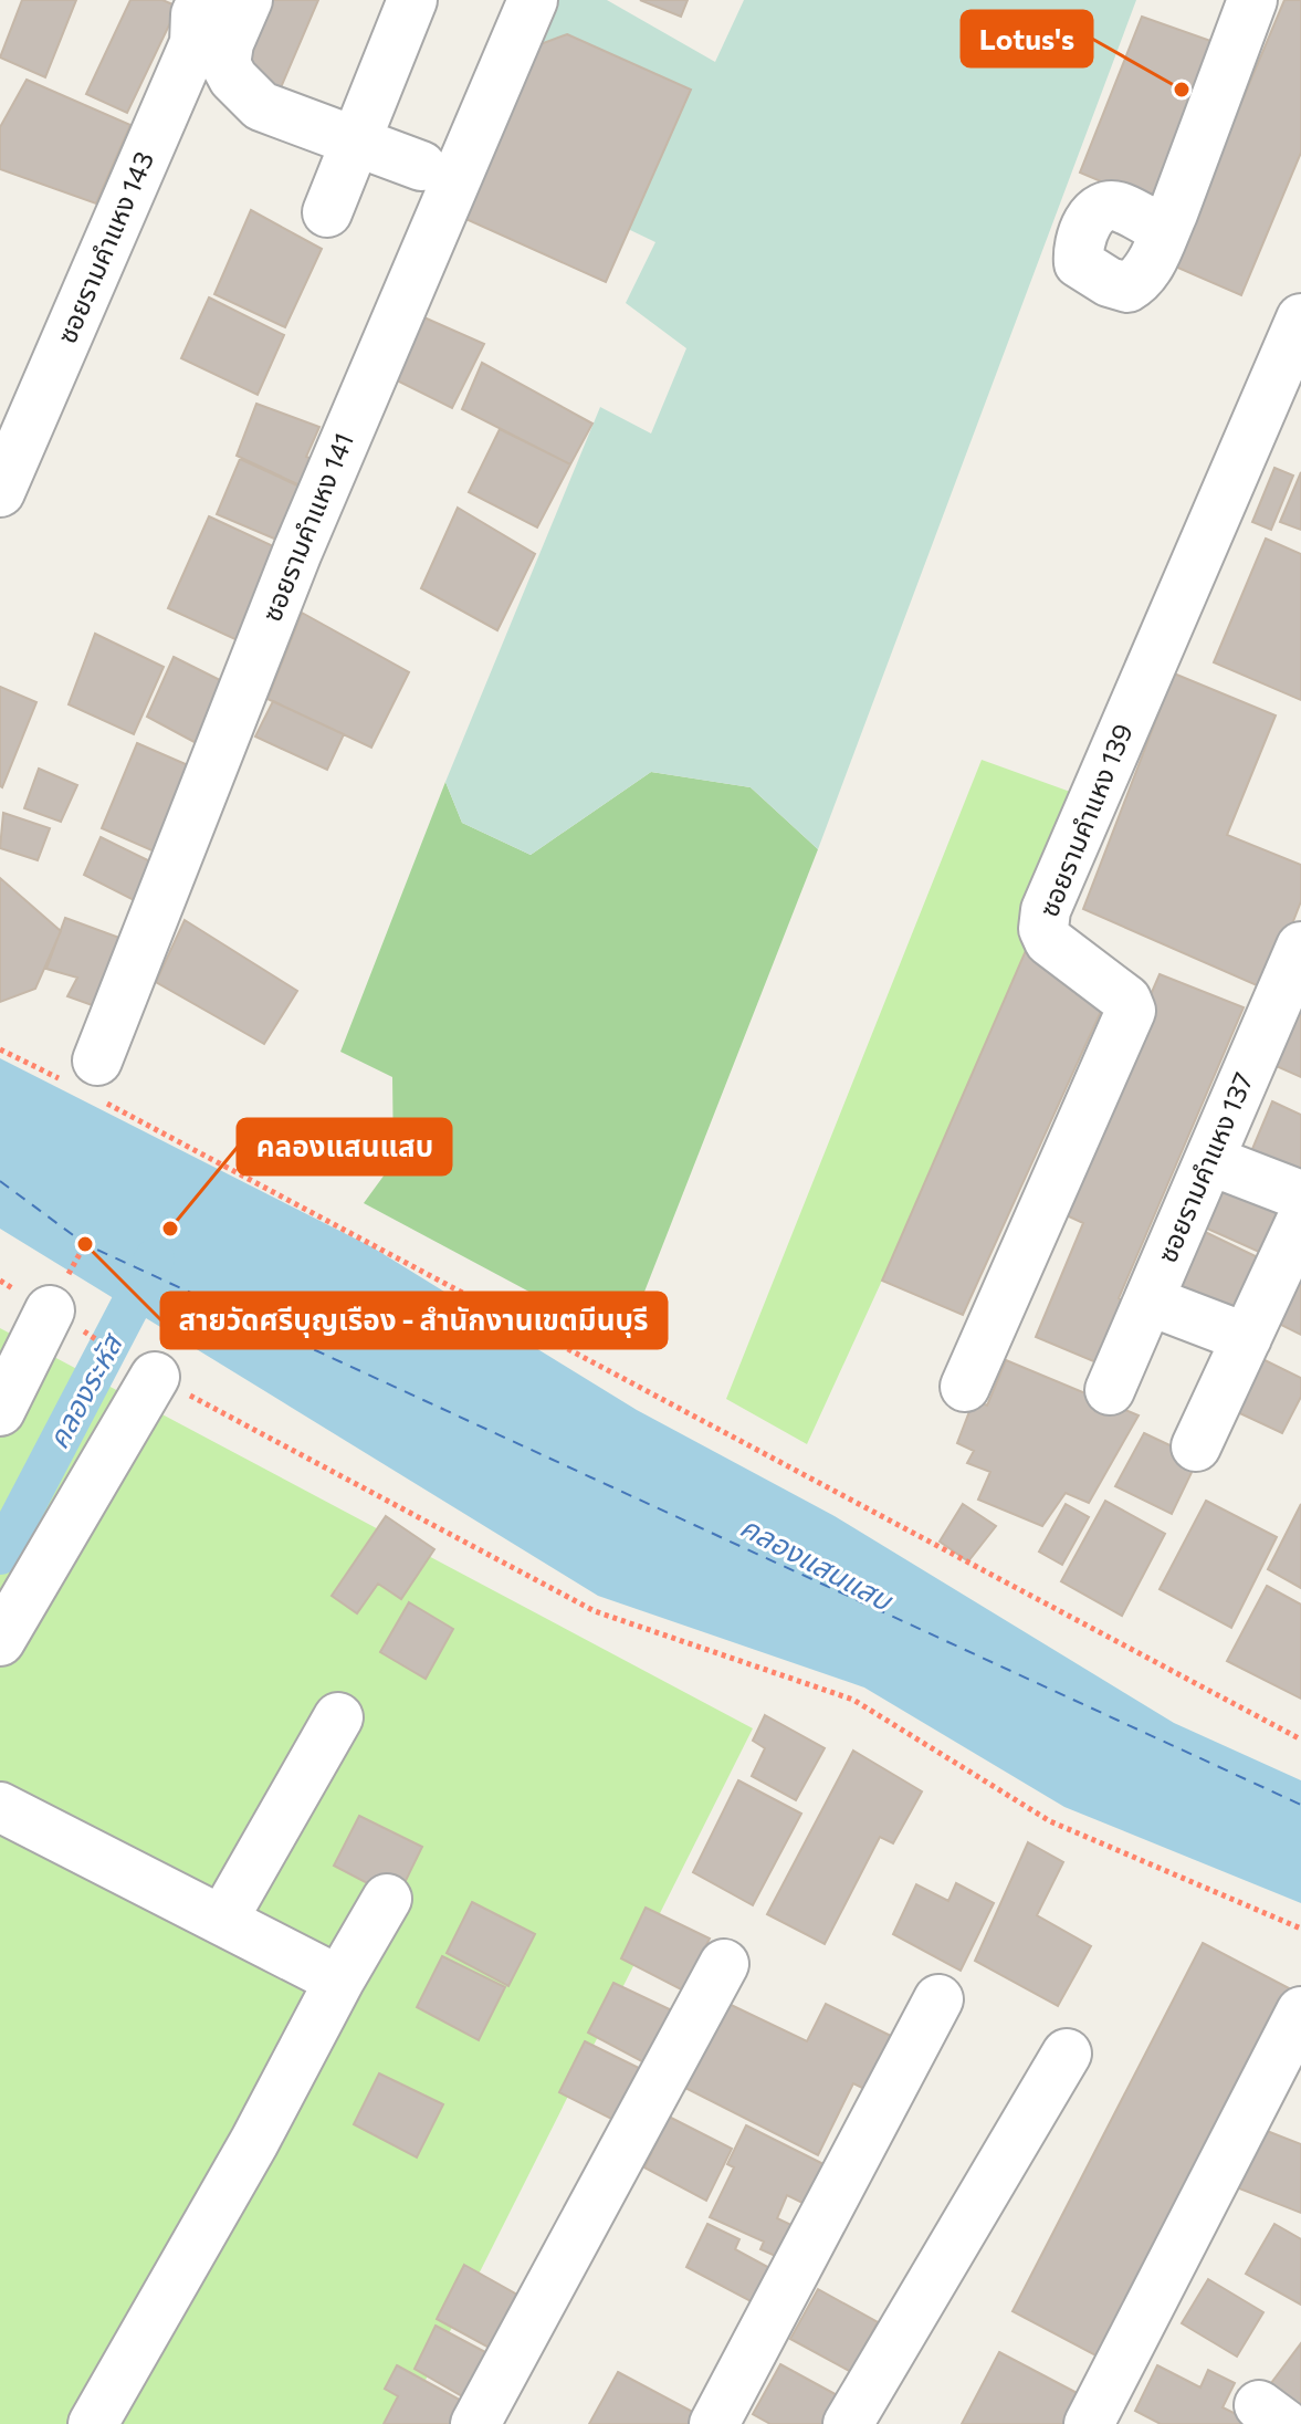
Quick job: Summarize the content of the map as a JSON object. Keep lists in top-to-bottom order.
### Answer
{
  "streets": {
    "street": [
      "ซอยรามคำแหง 143",
      "ซอยรามคำแหง 141",
      "ซอยรามคำแหง 139",
      "ซอยรามคำแหง 137"
    ]
  },
  "water": ["คลองระหัส", "คลองแสนแสบ"],
  "places": ["Lotus's", "คลองแสนแสบ", "สายวัดศรีบุญเรือง - สำนักงานเขตมีนบุรี"]
}
